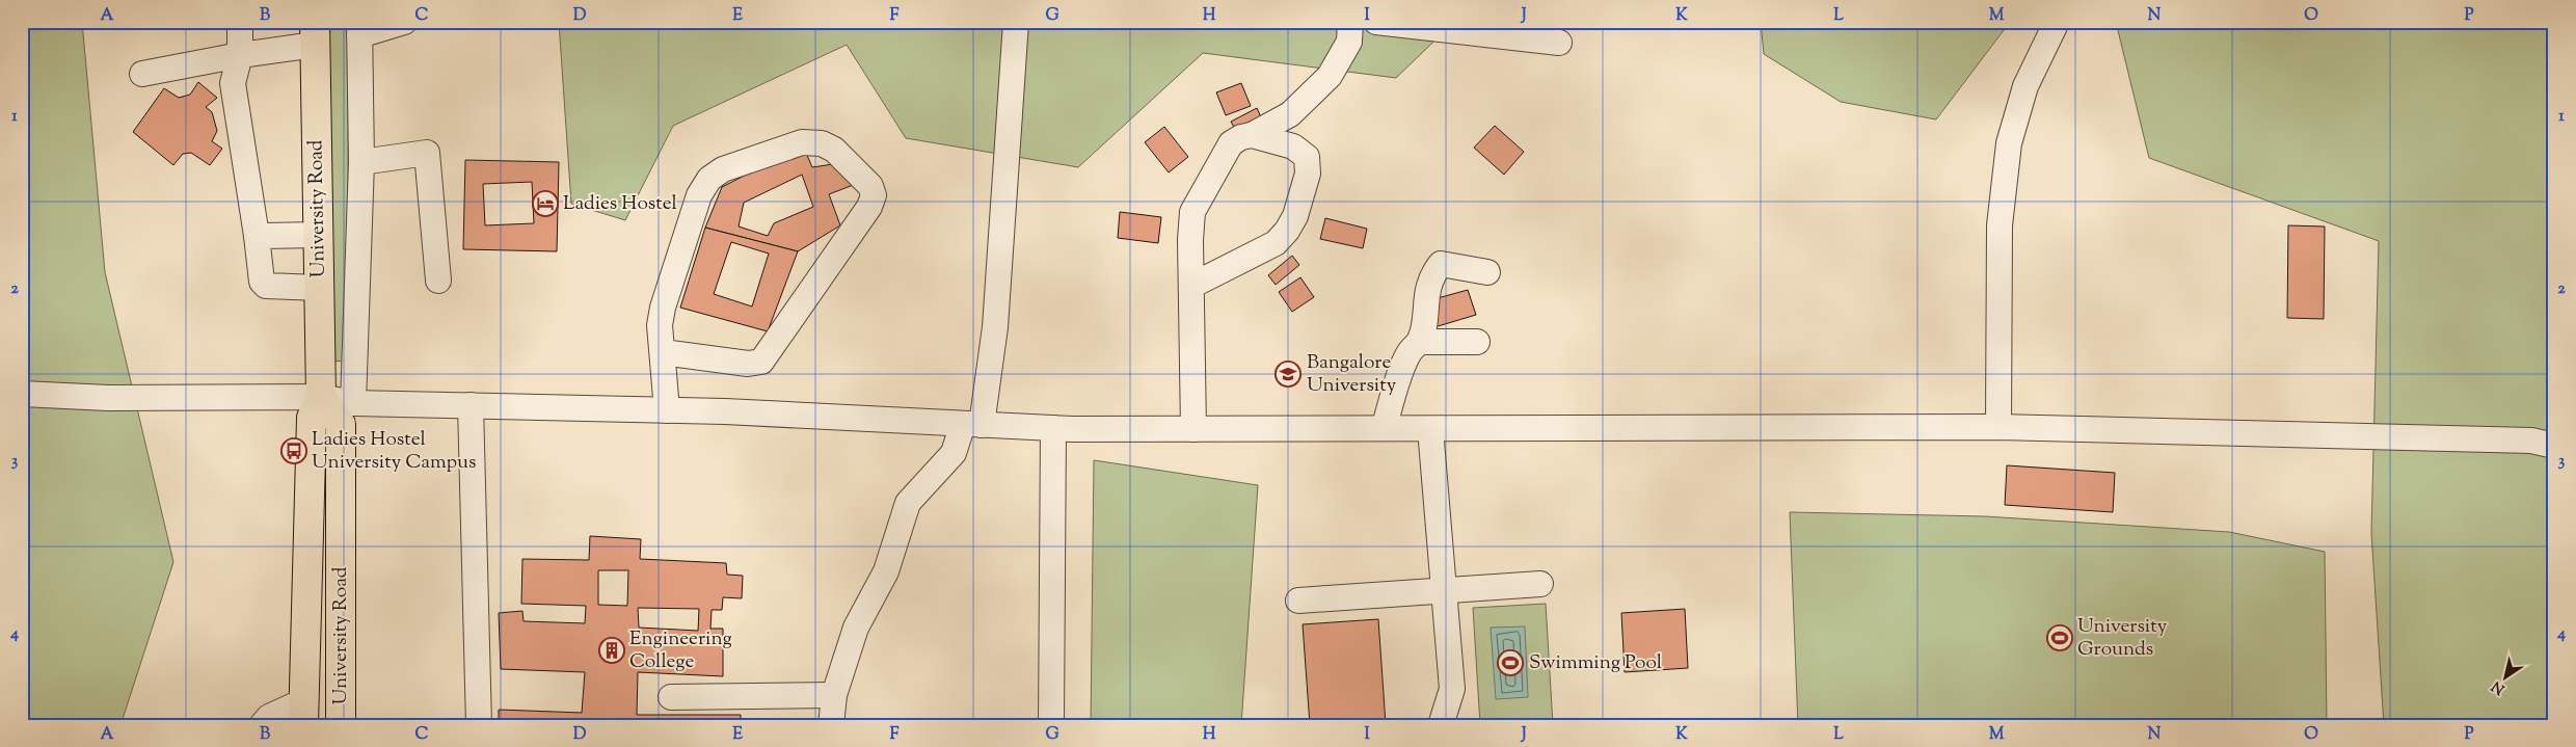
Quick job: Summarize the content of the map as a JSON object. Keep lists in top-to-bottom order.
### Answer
{
  "streets": {
    "main road": ["University Road"]
  },
  "places": {
    "hotel": ["Ladies Hostel"],
    "school or university": ["Bangalore University"],
    "bus stop": ["Ladies Hostel University Campus"],
    "sports": ["University Grounds", "Swimming Pool"],
    "building": ["Engineering College"]
  },
  "north": "bottom left",
  "grid": {
    "columns": [
      "A",
      "B",
      "C",
      "D",
      "E",
      "F",
      "G",
      "H",
      "I",
      "J",
      "K",
      "L",
      "M",
      "N",
      "O",
      "P"
    ],
    "rows": [
      "1",
      "2",
      "3",
      "4"
    ]
  }
}
